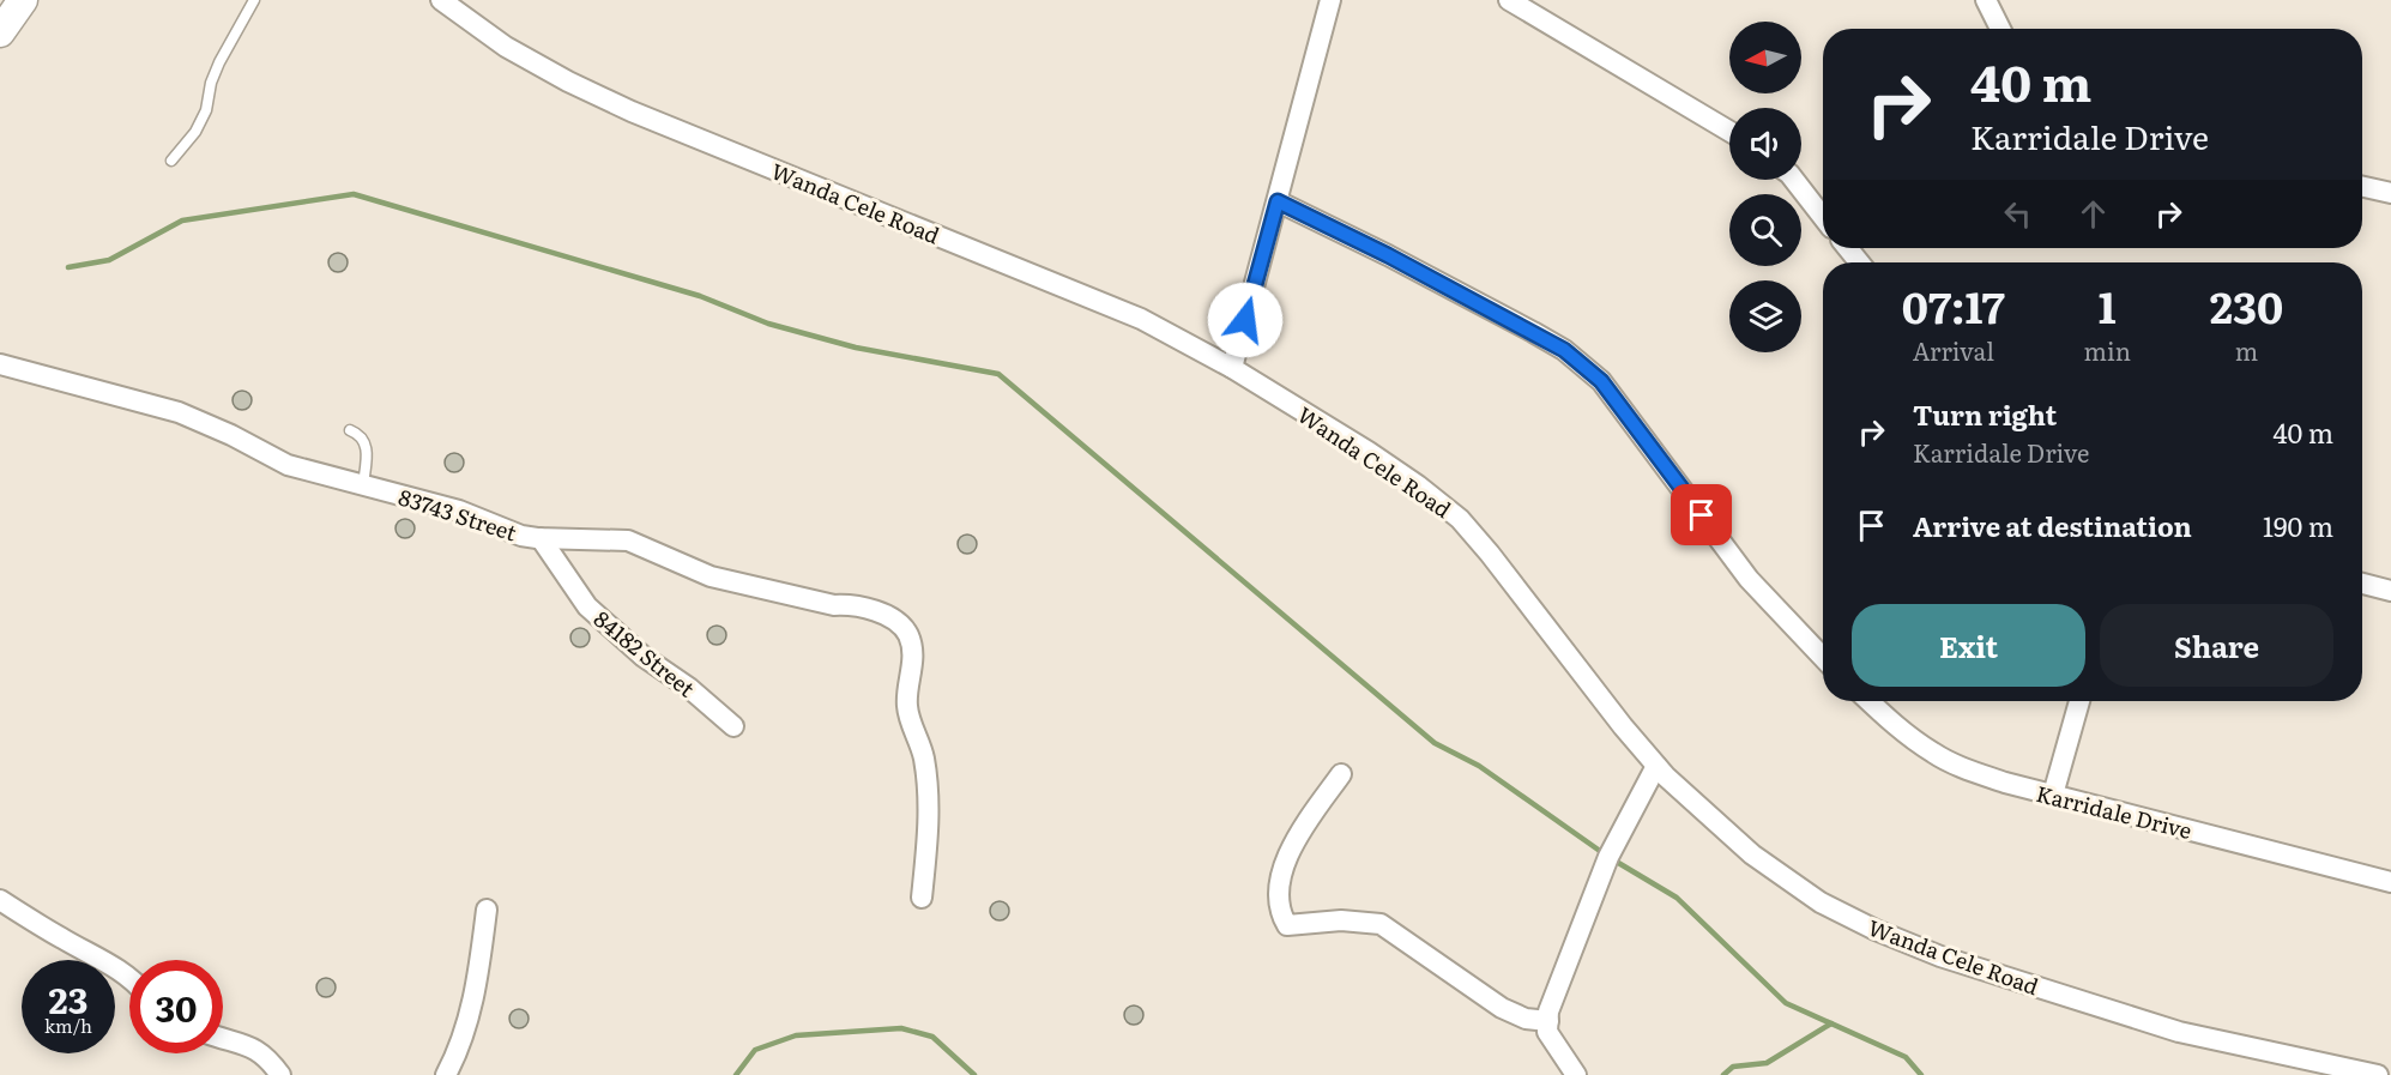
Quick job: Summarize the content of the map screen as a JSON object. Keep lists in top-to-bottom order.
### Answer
{
  "streets": {
    "street": [
      "Wanda Cele Road",
      "83743 Street",
      "84182 Street",
      "Karridale Drive"
    ]
  },
  "crossings": [
    ["83743 Street", "84182 Street"]
  ],
  "north": "left",
  "page": {
    "turn": ["40 m", "Karridale Drive"],
    "eta": [
      "07:17",
      "Arrival",
      "1",
      "min",
      "230",
      "m"
    ],
    "list": [
      {
        "name": "Turn right",
        "note": "Karridale Drive",
        "value": "40 m"
      },
      {
        "name": "Arrive at destination",
        "value": "190 m"
      }
    ],
    "buttons": ["Exit", "Share"],
    "speed": "23 km/h",
    "limit": "30"
  }
}
